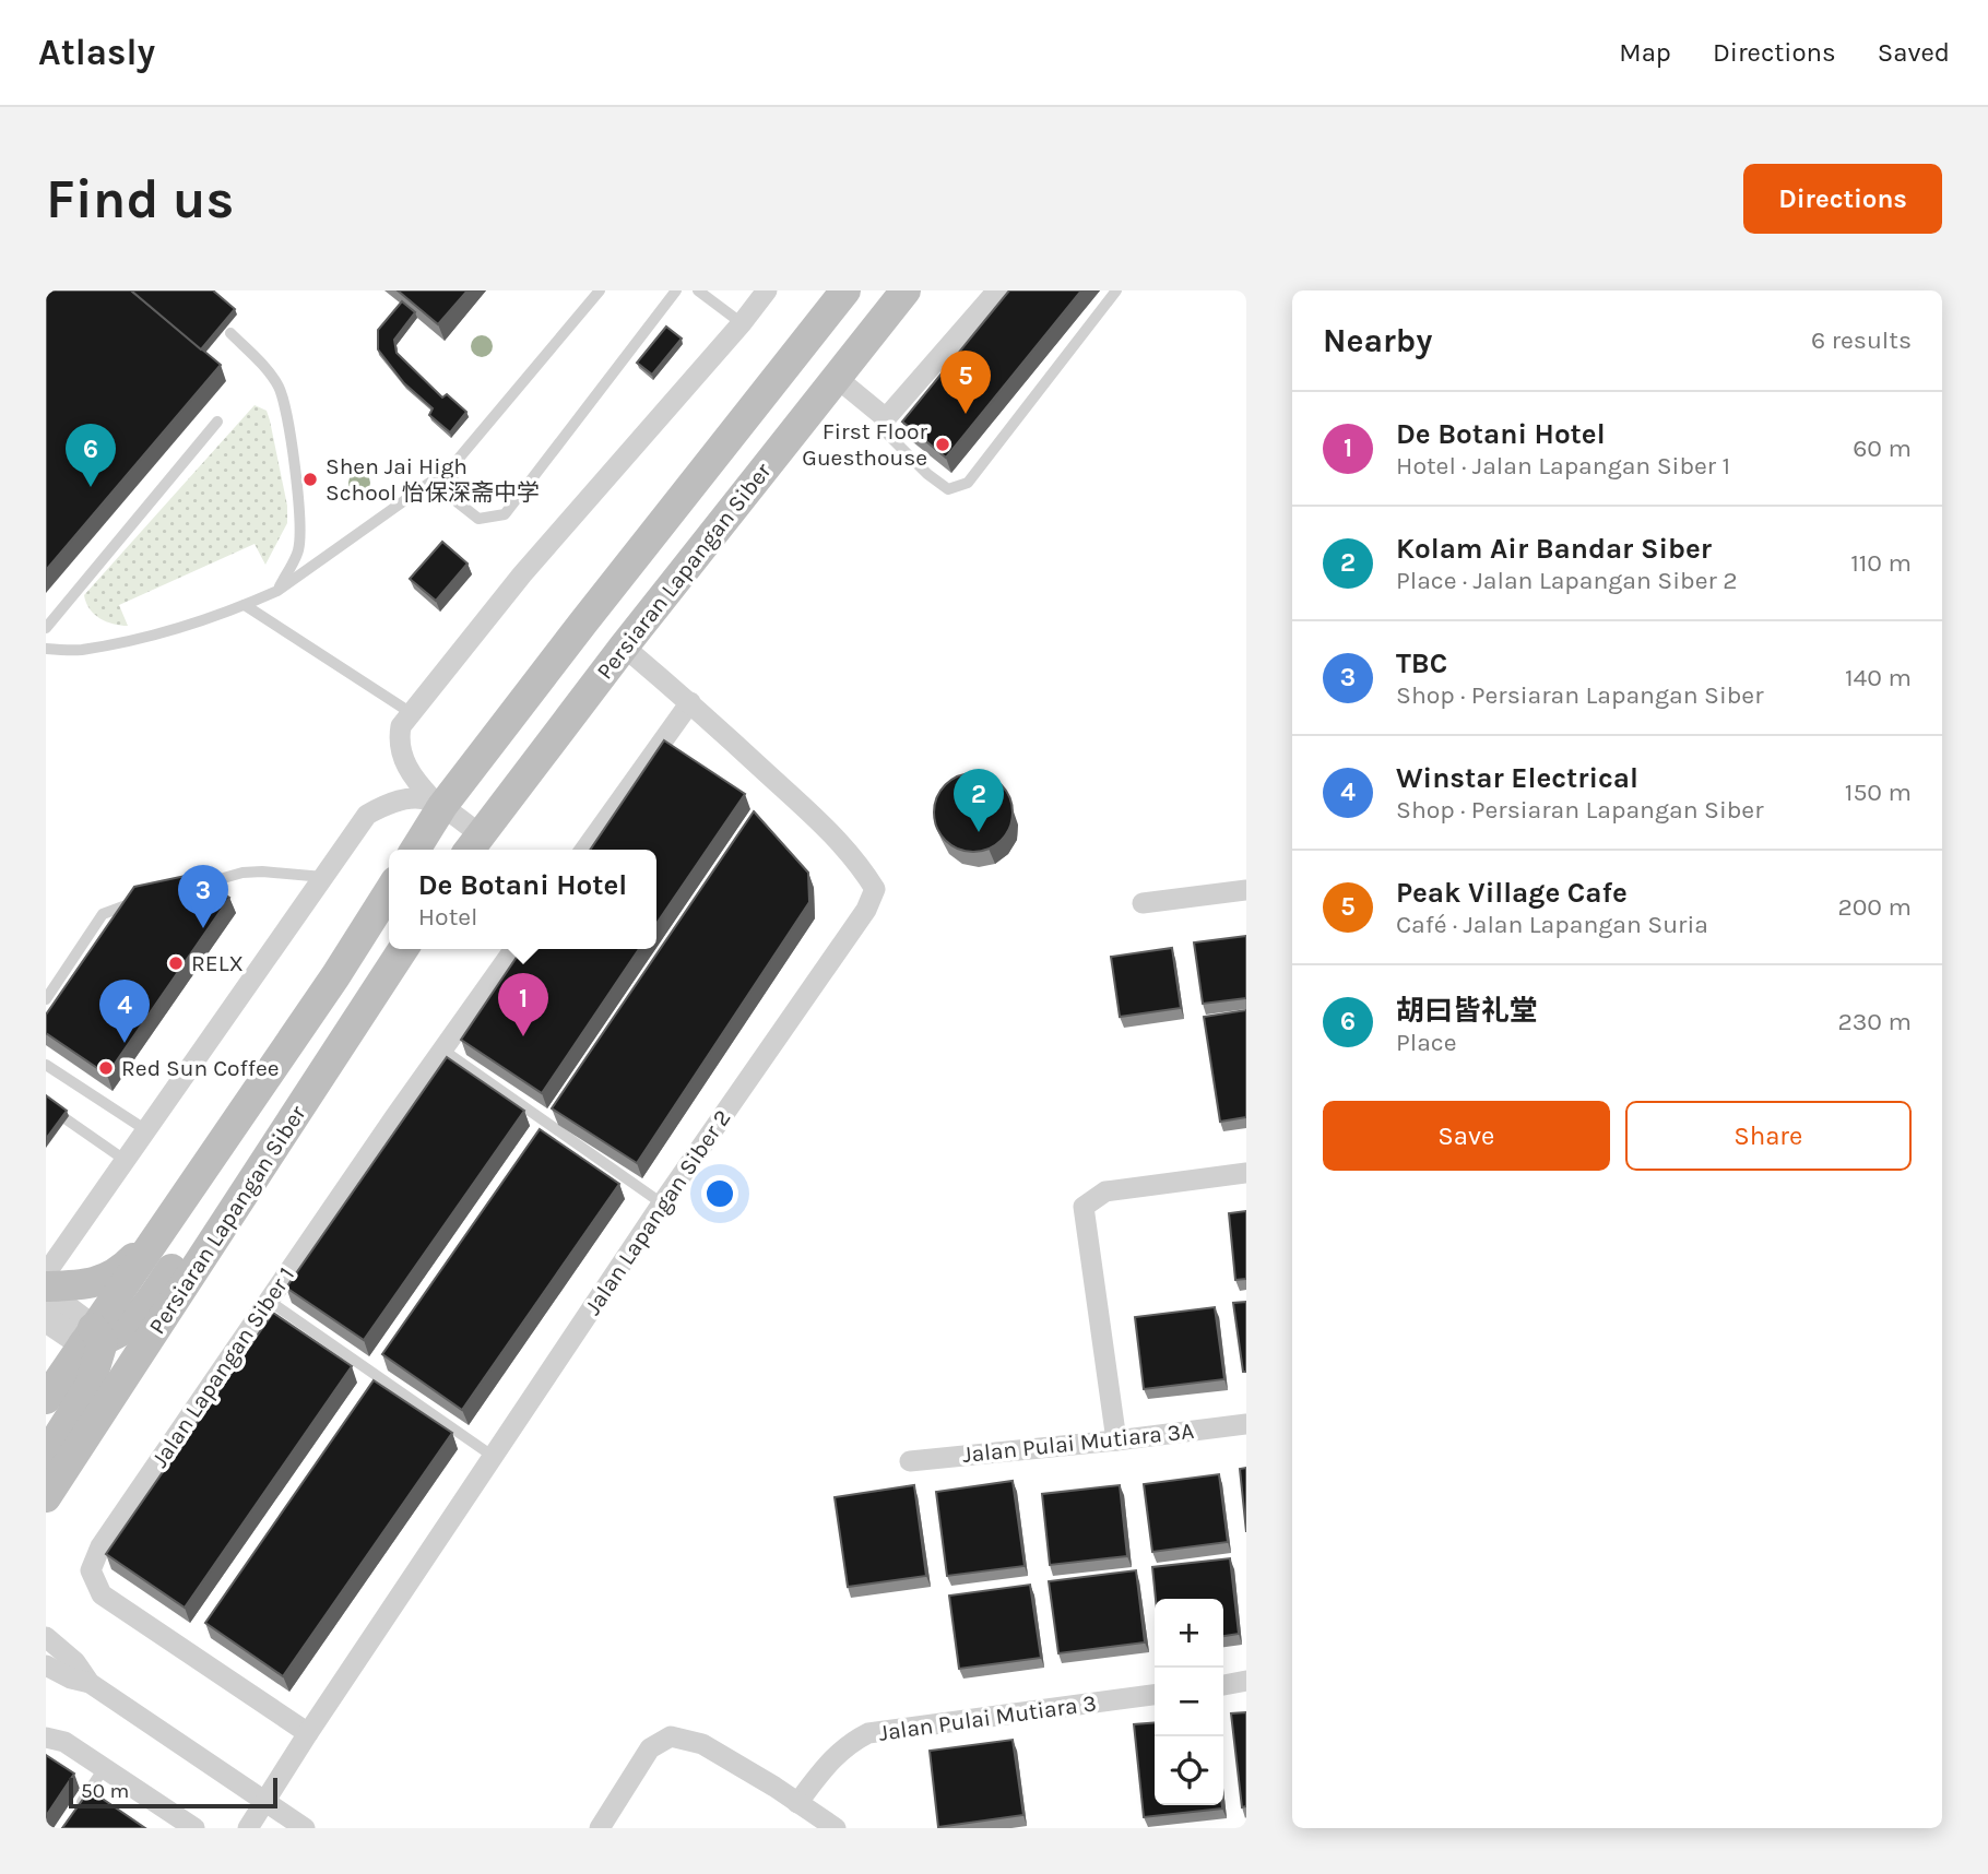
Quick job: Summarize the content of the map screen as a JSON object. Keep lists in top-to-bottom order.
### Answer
{
  "streets": {
    "main road": ["Persiaran Lapangan Siber"],
    "street": [
      "Jalan Lapangan Siber 2",
      "Jalan Lapangan Siber 1",
      "Jalan Pulai Mutiara 3A",
      "Jalan Pulai Mutiara 3"
    ]
  },
  "crossings": [
    ["Persiaran Lapangan Siber", "Jalan Lapangan Siber 2"],
    ["Jalan Lapangan Siber 2", "Jalan Lapangan Siber 1"]
  ],
  "places": [
    "First Floor Guesthouse",
    "Shen Jai High School 怡保深斋中学",
    "RELX",
    "Red Sun Coffee"
  ],
  "scale_bar": "50 m",
  "page": {
    "header": "Atlasly",
    "nav": ["Map", "Directions", "Saved"],
    "buttons": [
      "Directions",
      ["Save", "Share"]
    ],
    "title": "Find us",
    "heading": ["Nearby", "6 results"],
    "pins": [
      "5",
      "6",
      "2",
      "3",
      "1",
      "4"
    ],
    "list": [
      {
        "mark": "1",
        "name": "De Botani Hotel",
        "note": "Hotel · Jalan Lapangan Siber 1",
        "value": "60 m"
      },
      {
        "mark": "2",
        "name": "Kolam Air Bandar Siber",
        "note": "Place · Jalan Lapangan Siber 2",
        "value": "110 m"
      },
      {
        "mark": "3",
        "name": "TBC",
        "note": "Shop · Persiaran Lapangan Siber",
        "value": "140 m"
      },
      {
        "mark": "4",
        "name": "Winstar Electrical",
        "note": "Shop · Persiaran Lapangan Siber",
        "value": "150 m"
      },
      {
        "mark": "5",
        "name": "Peak Village Cafe",
        "note": "Café · Jalan Lapangan Suria",
        "value": "200 m"
      },
      {
        "mark": "6",
        "name": "胡曰皆礼堂",
        "note": "Place",
        "value": "230 m"
      }
    ],
    "popup": ["De Botani Hotel", "Hotel"],
    "map_buttons": ["+", "−"],
    "scale": "50 m"
  }
}
